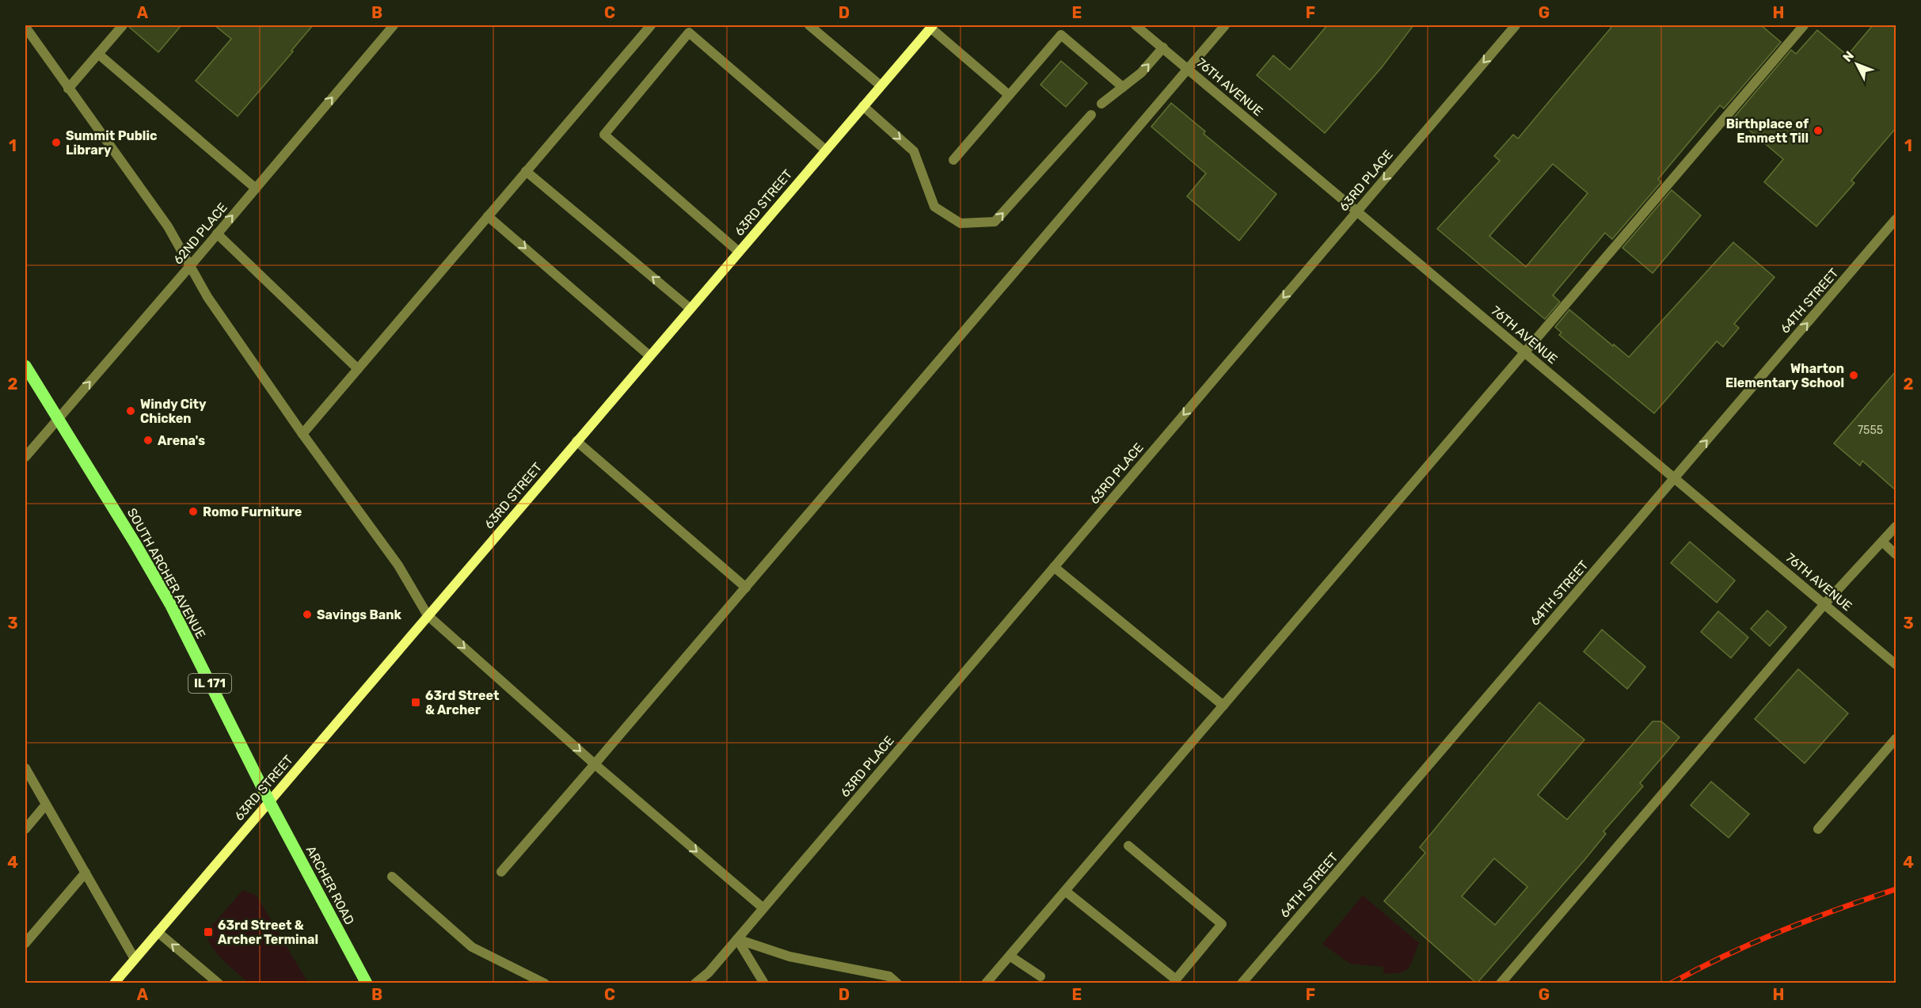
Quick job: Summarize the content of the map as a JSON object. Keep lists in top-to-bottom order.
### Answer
{
  "streets": {
    "main road": [
      "63RD STREET",
      "SOUTH ARCHER AVENUE",
      "IL 171",
      "ARCHER ROAD"
    ],
    "street": [
      "76TH AVENUE",
      "63RD PLACE",
      "62ND PLACE",
      "64TH STREET"
    ]
  },
  "crossings": [
    ["76TH AVENUE", "63RD PLACE"],
    ["76TH AVENUE", "64TH STREET"],
    ["63RD STREET", "SOUTH ARCHER AVENUE"],
    ["63RD STREET", "ARCHER ROAD"],
    ["62ND PLACE", "SOUTH ARCHER AVENUE"],
    ["SOUTH ARCHER AVENUE", "ARCHER ROAD"]
  ],
  "one_way": ["63RD PLACE", "62ND PLACE"],
  "places": {
    "other": [
      "Birthplace of Emmett Till",
      "Summit Public Library",
      "Wharton Elementary School",
      "Windy City Chicken",
      "Arena's",
      "Romo Furniture",
      "Savings Bank"
    ],
    "transit": ["63rd Street & Archer", "63rd Street & Archer Terminal"]
  },
  "house_numbers": ["7555"],
  "north": "top left",
  "grid": {
    "columns": [
      "A",
      "B",
      "C",
      "D",
      "E",
      "F",
      "G",
      "H"
    ],
    "rows": [
      "1",
      "2",
      "3",
      "4"
    ]
  }
}
